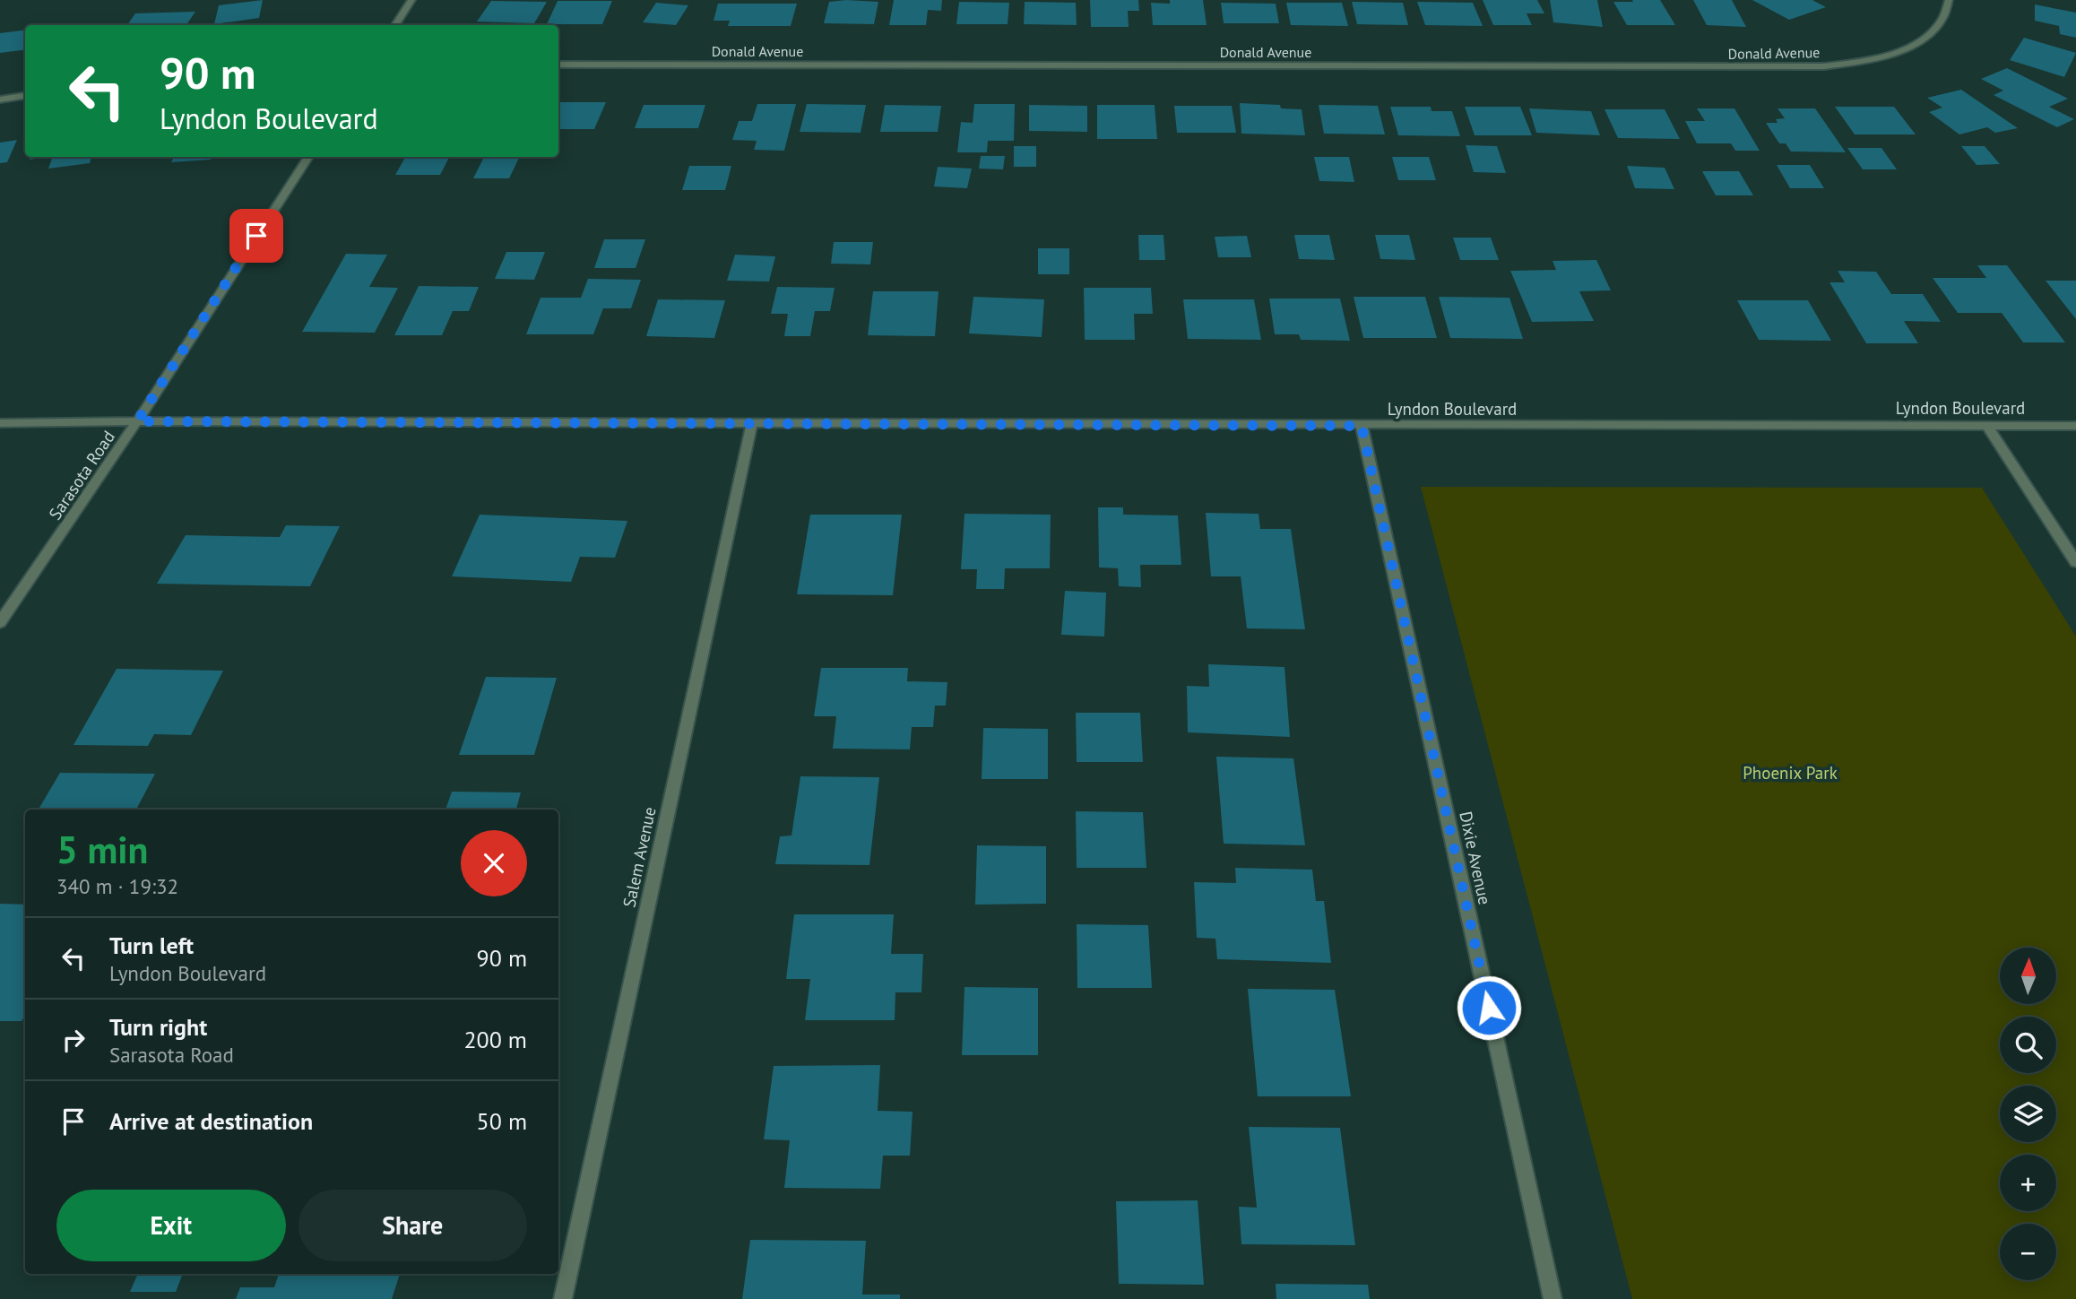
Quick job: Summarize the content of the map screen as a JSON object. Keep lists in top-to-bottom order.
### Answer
{
  "streets": {
    "street": [
      "Donald Avenue",
      "Lyndon Boulevard",
      "Sarasota Road",
      "Salem Avenue",
      "Dixie Avenue"
    ]
  },
  "crossings": [
    ["Lyndon Boulevard", "Sarasota Road"],
    ["Lyndon Boulevard", "Salem Avenue"],
    ["Lyndon Boulevard", "Dixie Avenue"]
  ],
  "parks": ["Phoenix Park"],
  "north": "top",
  "page": {
    "turn": ["90 m", "Lyndon Boulevard"],
    "heading": ["5 min", "340 m · 19:32"],
    "list": [
      {
        "name": "Turn left",
        "note": "Lyndon Boulevard",
        "value": "90 m"
      },
      {
        "name": "Turn right",
        "note": "Sarasota Road",
        "value": "200 m"
      },
      {
        "name": "Arrive at destination",
        "value": "50 m"
      }
    ],
    "map_buttons": ["+", "−"],
    "buttons": ["Exit", "Share"]
  }
}
